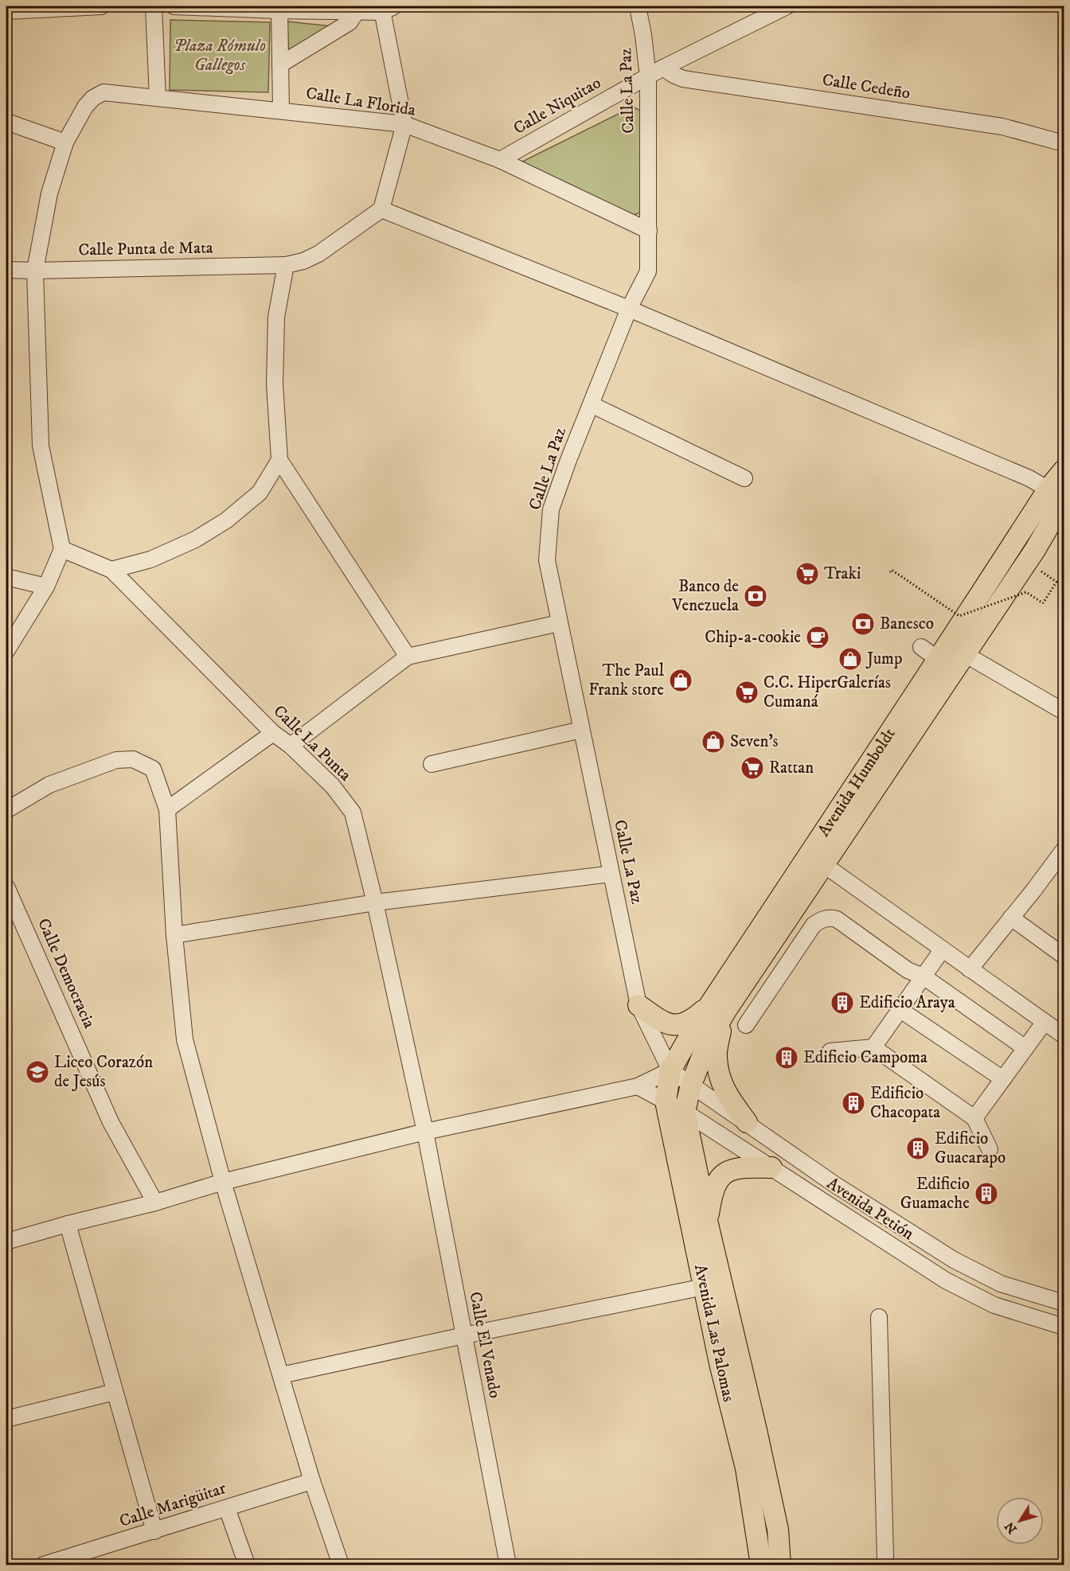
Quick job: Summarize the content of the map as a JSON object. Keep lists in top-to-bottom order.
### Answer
{
  "streets": {
    "main road": ["Avenida Humboldt", "Avenida Las Palomas"],
    "street": [
      "Calle Cedeño",
      "Calle La Paz",
      "Calle La Florida",
      "Calle Niquitao",
      "Calle Punta de Mata",
      "Calle La Punta",
      "Calle Democracia",
      "Avenida Petión",
      "Calle El Venado",
      "Calle Marigüitar"
    ]
  },
  "crossings": [
    ["Calle Cedeño", "Calle Niquitao"],
    ["Calle La Paz", "Calle La Florida"],
    ["Calle La Paz", "Calle Niquitao"],
    ["Calle La Paz", "Avenida Humboldt"],
    ["Calle La Paz", "Avenida Petión"],
    ["Calle La Florida", "Calle Niquitao"],
    ["Calle La Punta", "Calle El Venado"],
    ["Avenida Humboldt", "Avenida Petión"],
    ["Avenida Humboldt", "Avenida Las Palomas"],
    ["Avenida Petión", "Avenida Las Palomas"]
  ],
  "parks": ["Plaza Rómulo Gallegos"],
  "places": {
    "supermarket": ["Traki", "C.C. HiperGalerías Cumaná", "Rattan"],
    "bank": ["Banco de Venezuela", "Banesco"],
    "cafe": ["Chip-a-cookie"],
    "shop": ["Jump", "The Paul Frank store", "Seven's"],
    "building": [
      "Edificio Araya",
      "Edificio Campoma",
      "Edificio Chacopata",
      "Edificio Guacarapo",
      "Edificio Guamache"
    ],
    "school or university": ["Liceo Corazón de Jesús"]
  },
  "north": "bottom left"
}
